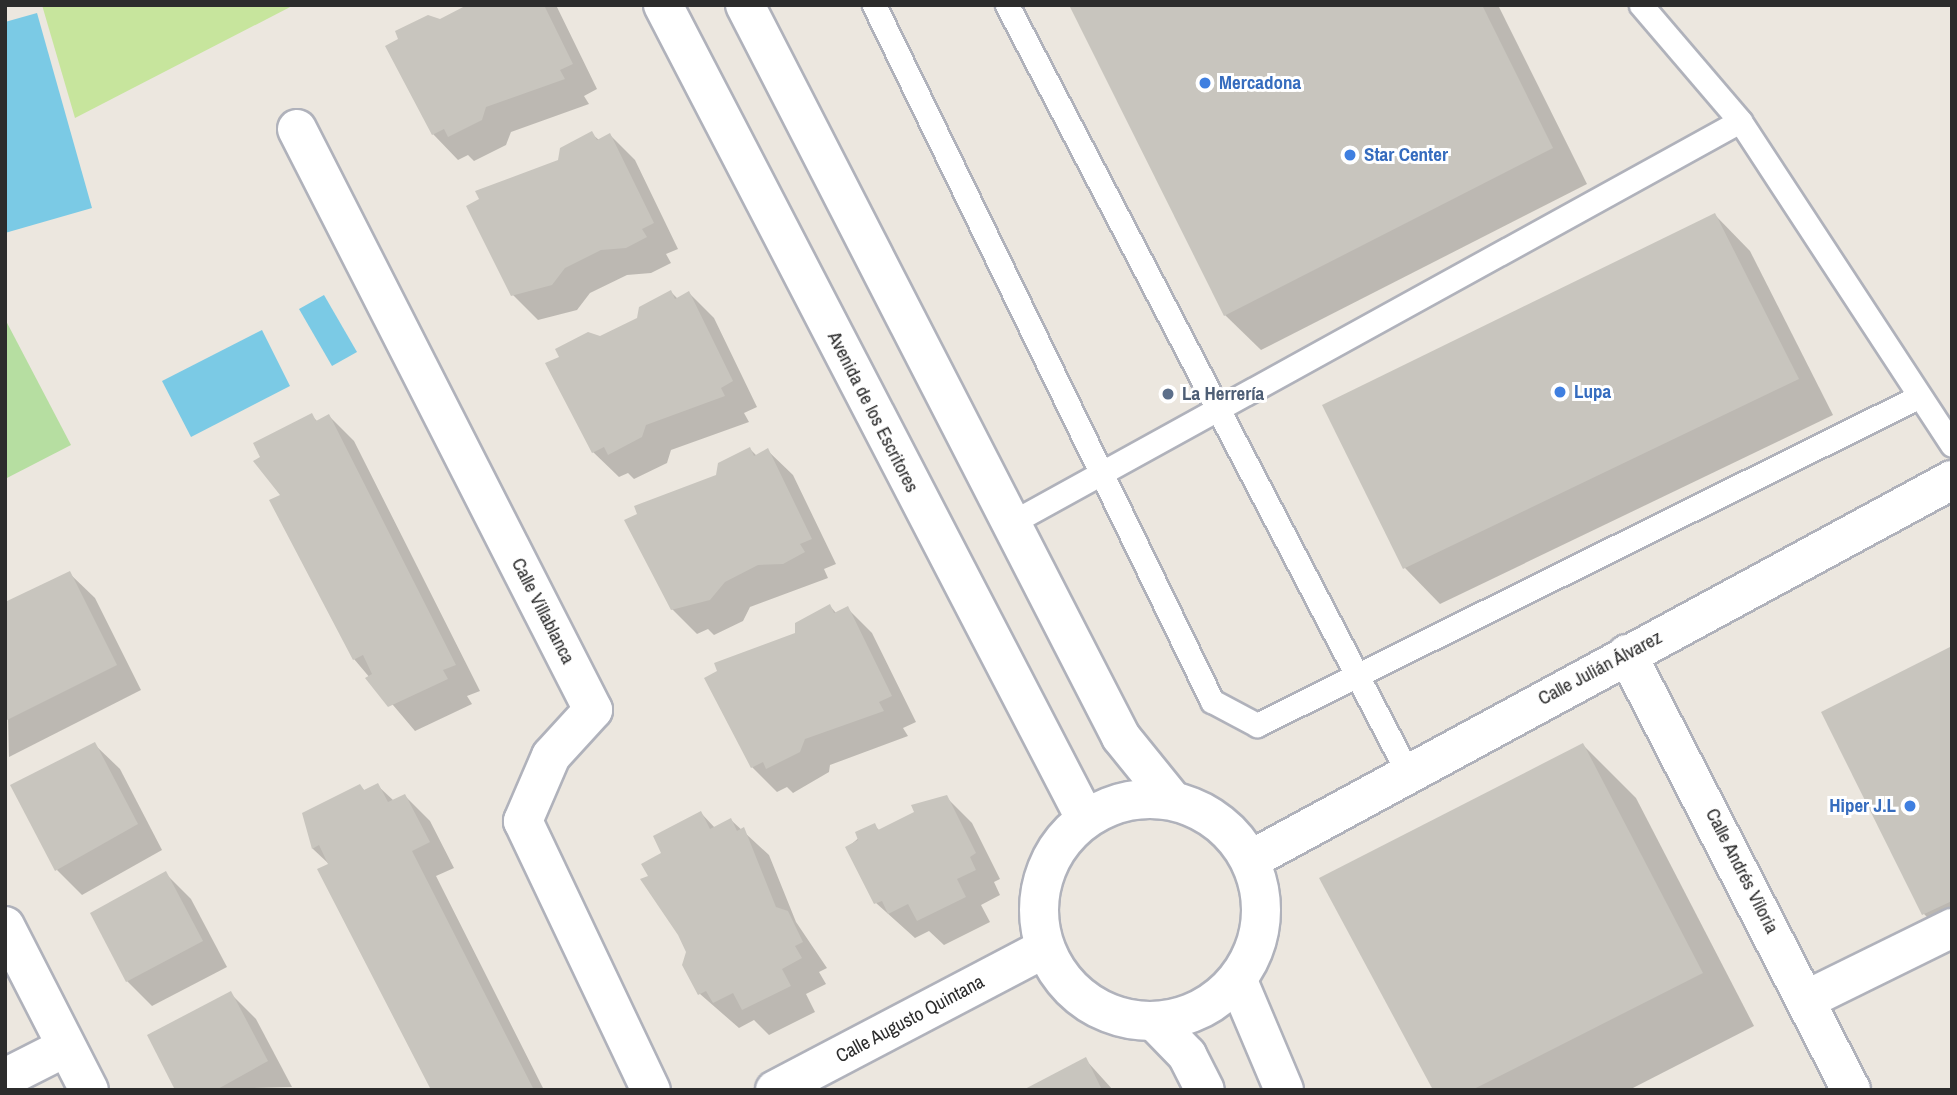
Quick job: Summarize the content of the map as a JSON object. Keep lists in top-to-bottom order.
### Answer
{
  "streets": {
    "street": [
      "Avenida de los Escritores",
      "Calle Villablanca",
      "Calle Julián Álvarez",
      "Calle Andrés Viloria",
      "Calle Augusto Quintana"
    ]
  },
  "crossings": [
    ["Avenida de los Escritores", "Calle Julián Álvarez"],
    ["Avenida de los Escritores", "Calle Augusto Quintana"],
    ["Calle Julián Álvarez", "Calle Andrés Viloria"],
    ["Calle Julián Álvarez", "Calle Augusto Quintana"]
  ],
  "places": [
    "Mercadona",
    "Star Center",
    "Lupa",
    "La Herrería",
    "Hiper J.L"
  ]
}
